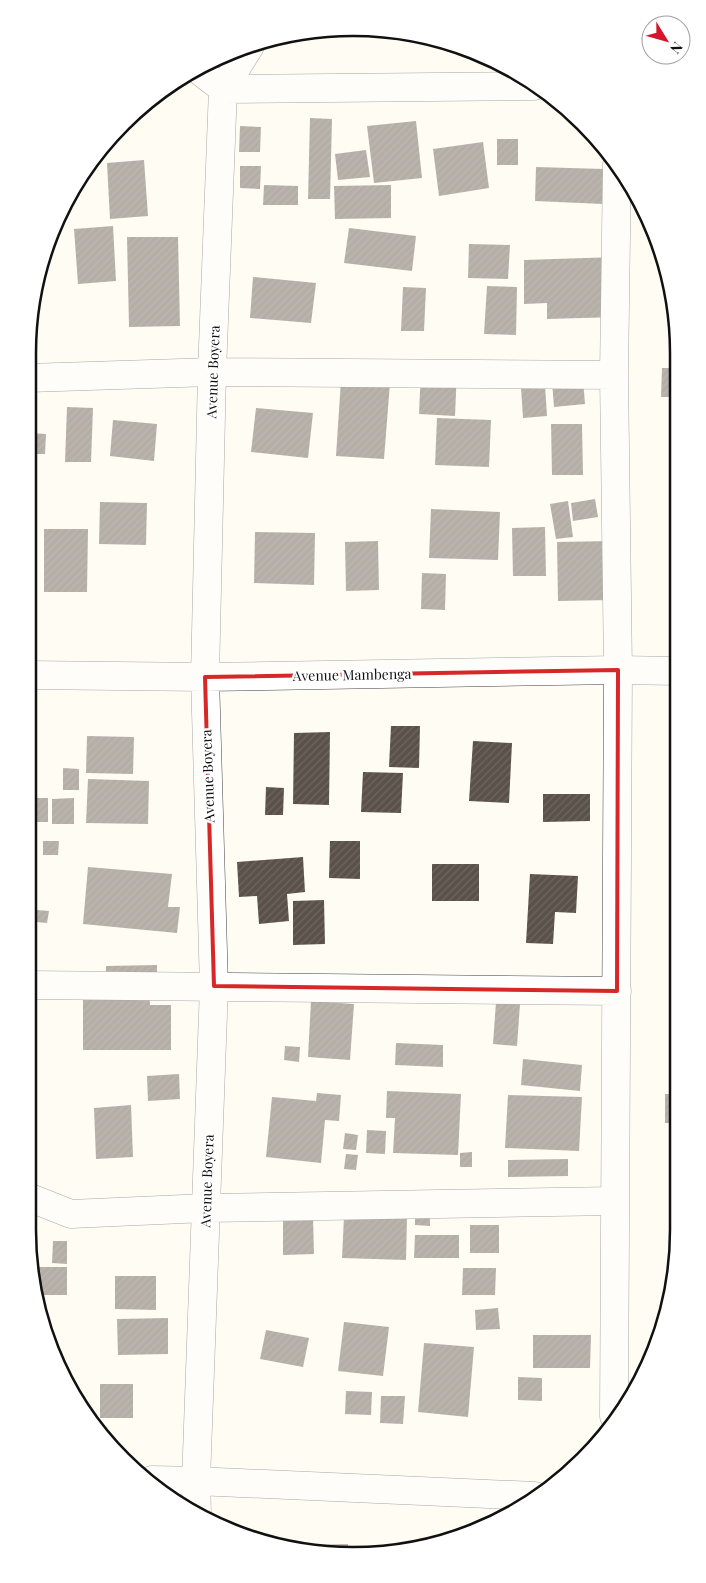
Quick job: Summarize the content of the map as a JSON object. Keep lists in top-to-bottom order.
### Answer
{
  "streets": {
    "street": ["Avenue Boyera", "Avenue Mambenga"]
  },
  "crossings": [
    ["Avenue Boyera", "Avenue Mambenga"]
  ],
  "north": "bottom right"
}
